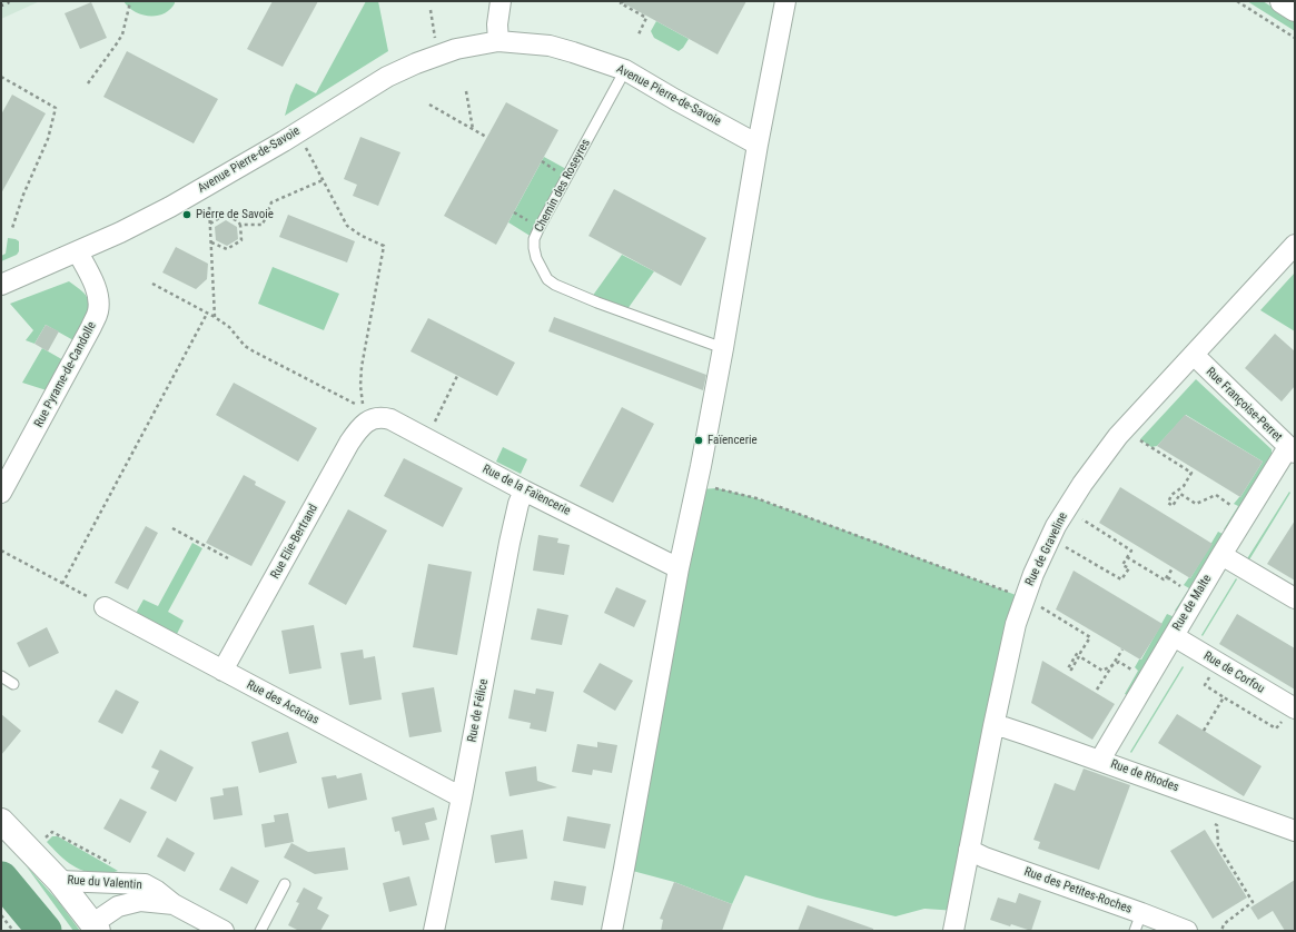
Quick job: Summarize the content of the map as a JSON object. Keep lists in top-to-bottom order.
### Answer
{
  "streets": {
    "main road": ["Rue du Valentin"],
    "street": [
      "Avenue Pierre-de-Savoie",
      "Rue Pyrame-de-Candolle",
      "Rue Françoise-Perret",
      "Rue de la Faïencerie",
      "Rue Elie-Bertrand",
      "Rue de Graveline",
      "Rue de Malte",
      "Rue de Corfou",
      "Rue des Acacias",
      "Rue de Félice",
      "Rue de Rhodes",
      "Rue des Petites-Roches"
    ],
    "lane": ["Chemin des Roseyres"]
  },
  "crossings": [
    ["Avenue Pierre-de-Savoie", "Chemin des Roseyres"],
    ["Avenue Pierre-de-Savoie", "Rue Pyrame-de-Candolle"],
    ["Rue Françoise-Perret", "Rue de Graveline"],
    ["Rue Françoise-Perret", "Rue de Malte"],
    ["Rue de la Faïencerie", "Rue Elie-Bertrand"],
    ["Rue de la Faïencerie", "Rue de Félice"],
    ["Rue Elie-Bertrand", "Rue des Acacias"],
    ["Rue de Graveline", "Rue de Rhodes"],
    ["Rue de Graveline", "Rue des Petites-Roches"],
    ["Rue de Malte", "Rue de Corfou"],
    ["Rue de Malte", "Rue de Rhodes"],
    ["Rue des Acacias", "Rue de Félice"]
  ],
  "places": ["Pierre de Savoie", "Faïencerie"]
}
